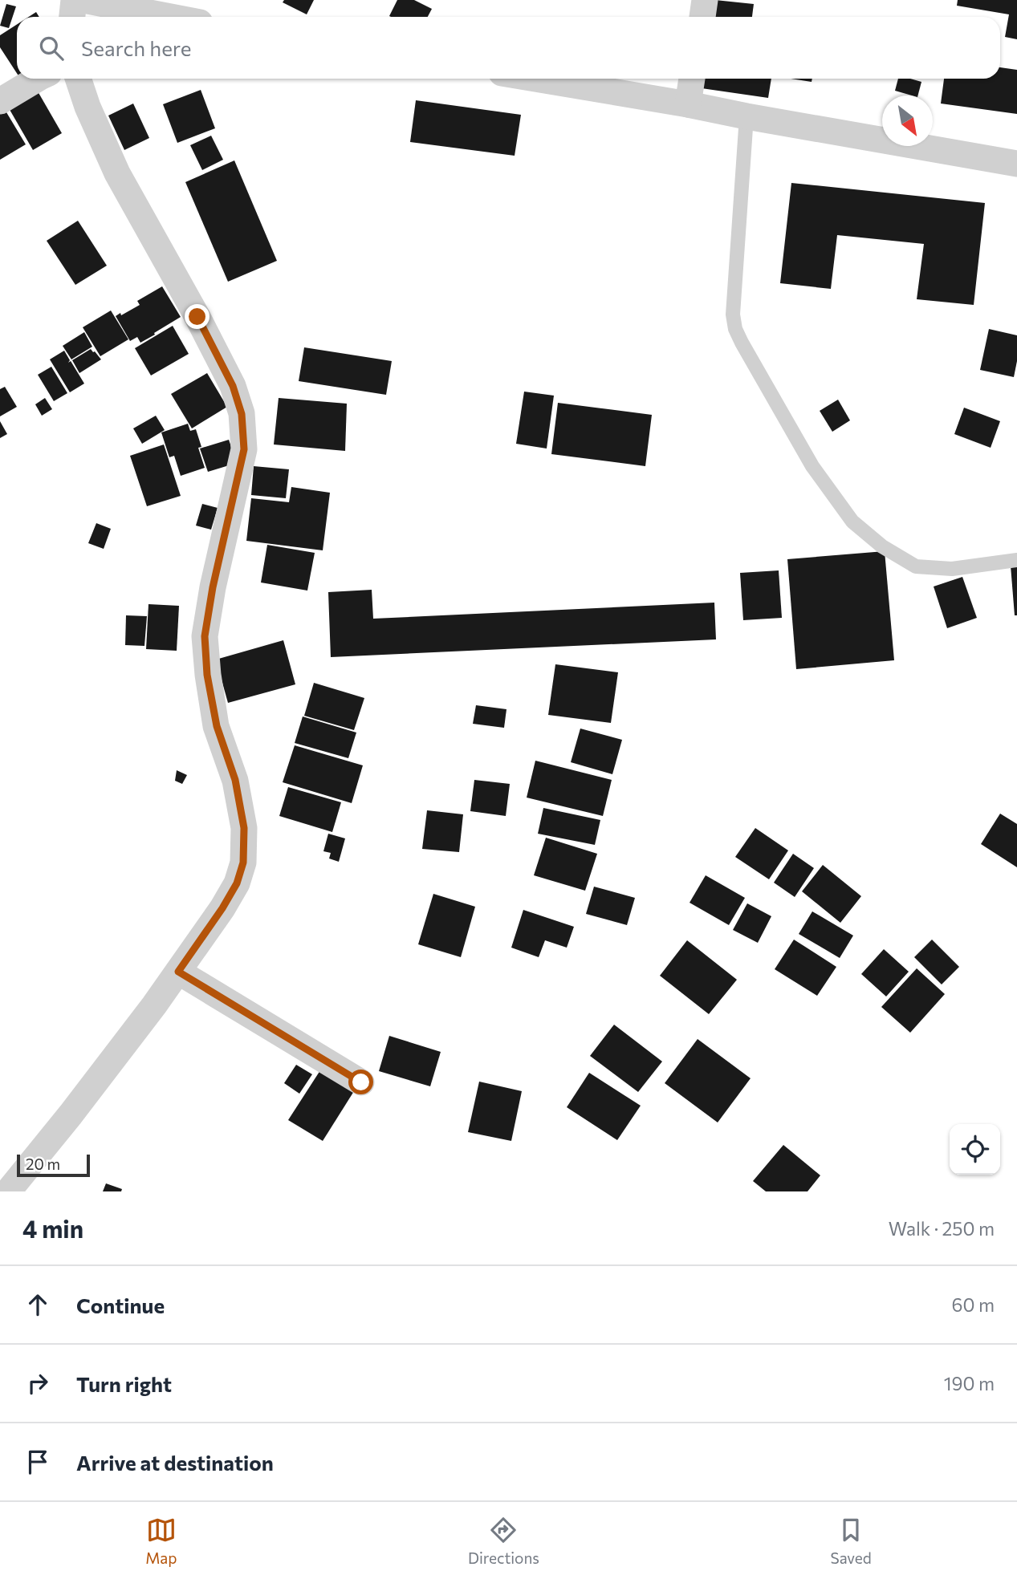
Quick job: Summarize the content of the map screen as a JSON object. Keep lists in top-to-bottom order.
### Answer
{
  "scale_bar": "20 m",
  "north": "bottom right",
  "page": {
    "search": "Search here",
    "scale": "20 m",
    "heading": ["4 min", "Walk · 250 m"],
    "list": [
      ["Continue", "60 m"],
      ["Turn right", "190 m"],
      "Arrive at destination"
    ],
    "nav": ["Map", "Directions", "Saved"]
  }
}
